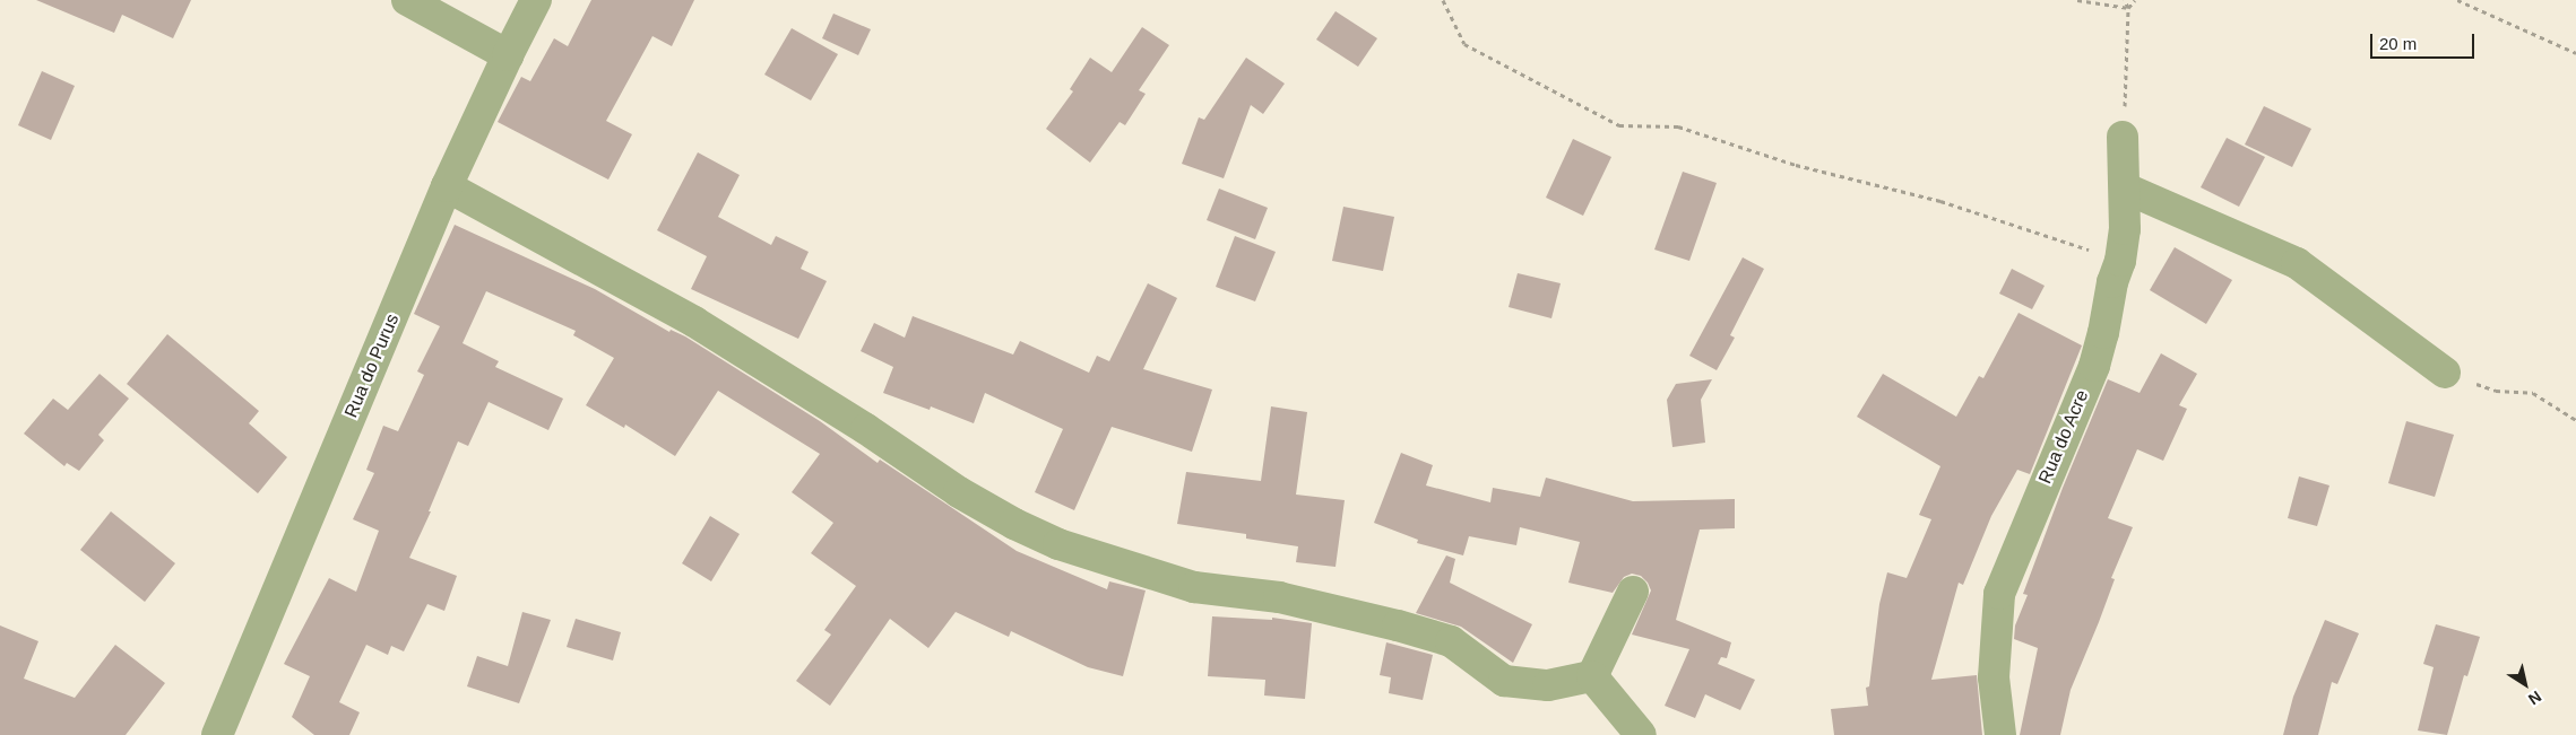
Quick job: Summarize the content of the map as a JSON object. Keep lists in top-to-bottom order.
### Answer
{
  "streets": {
    "street": ["Rua do Purus", "Rua do Acre"]
  },
  "scale_bar": "20 m",
  "north": "bottom right"
}
